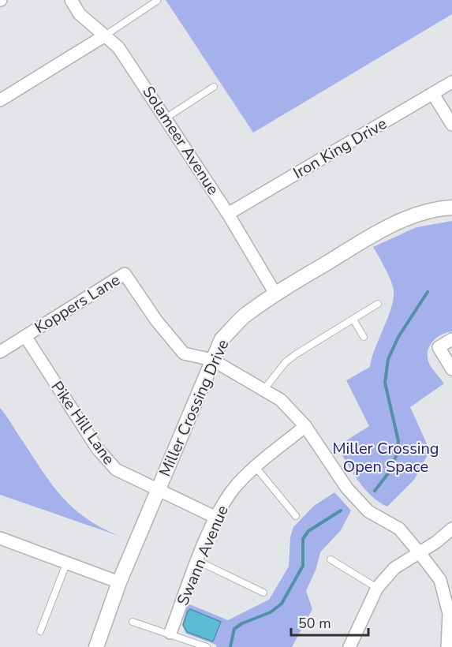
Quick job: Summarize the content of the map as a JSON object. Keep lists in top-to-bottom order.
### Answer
{
  "streets": {
    "street": [
      "Solameer Avenue",
      "Iron King Drive",
      "Koppers Lane",
      "Miller Crossing Drive",
      "Pike Hill Lane",
      "Swann Avenue"
    ]
  },
  "crossings": [
    ["Solameer Avenue", "Iron King Drive"],
    ["Solameer Avenue", "Miller Crossing Drive"],
    ["Koppers Lane", "Miller Crossing Drive"],
    ["Koppers Lane", "Pike Hill Lane"],
    ["Koppers Lane", "Swann Avenue"],
    ["Miller Crossing Drive", "Pike Hill Lane"],
    ["Pike Hill Lane", "Swann Avenue"]
  ],
  "parks": ["Miller Crossing Open Space"],
  "scale_bar": "50 m"
}
